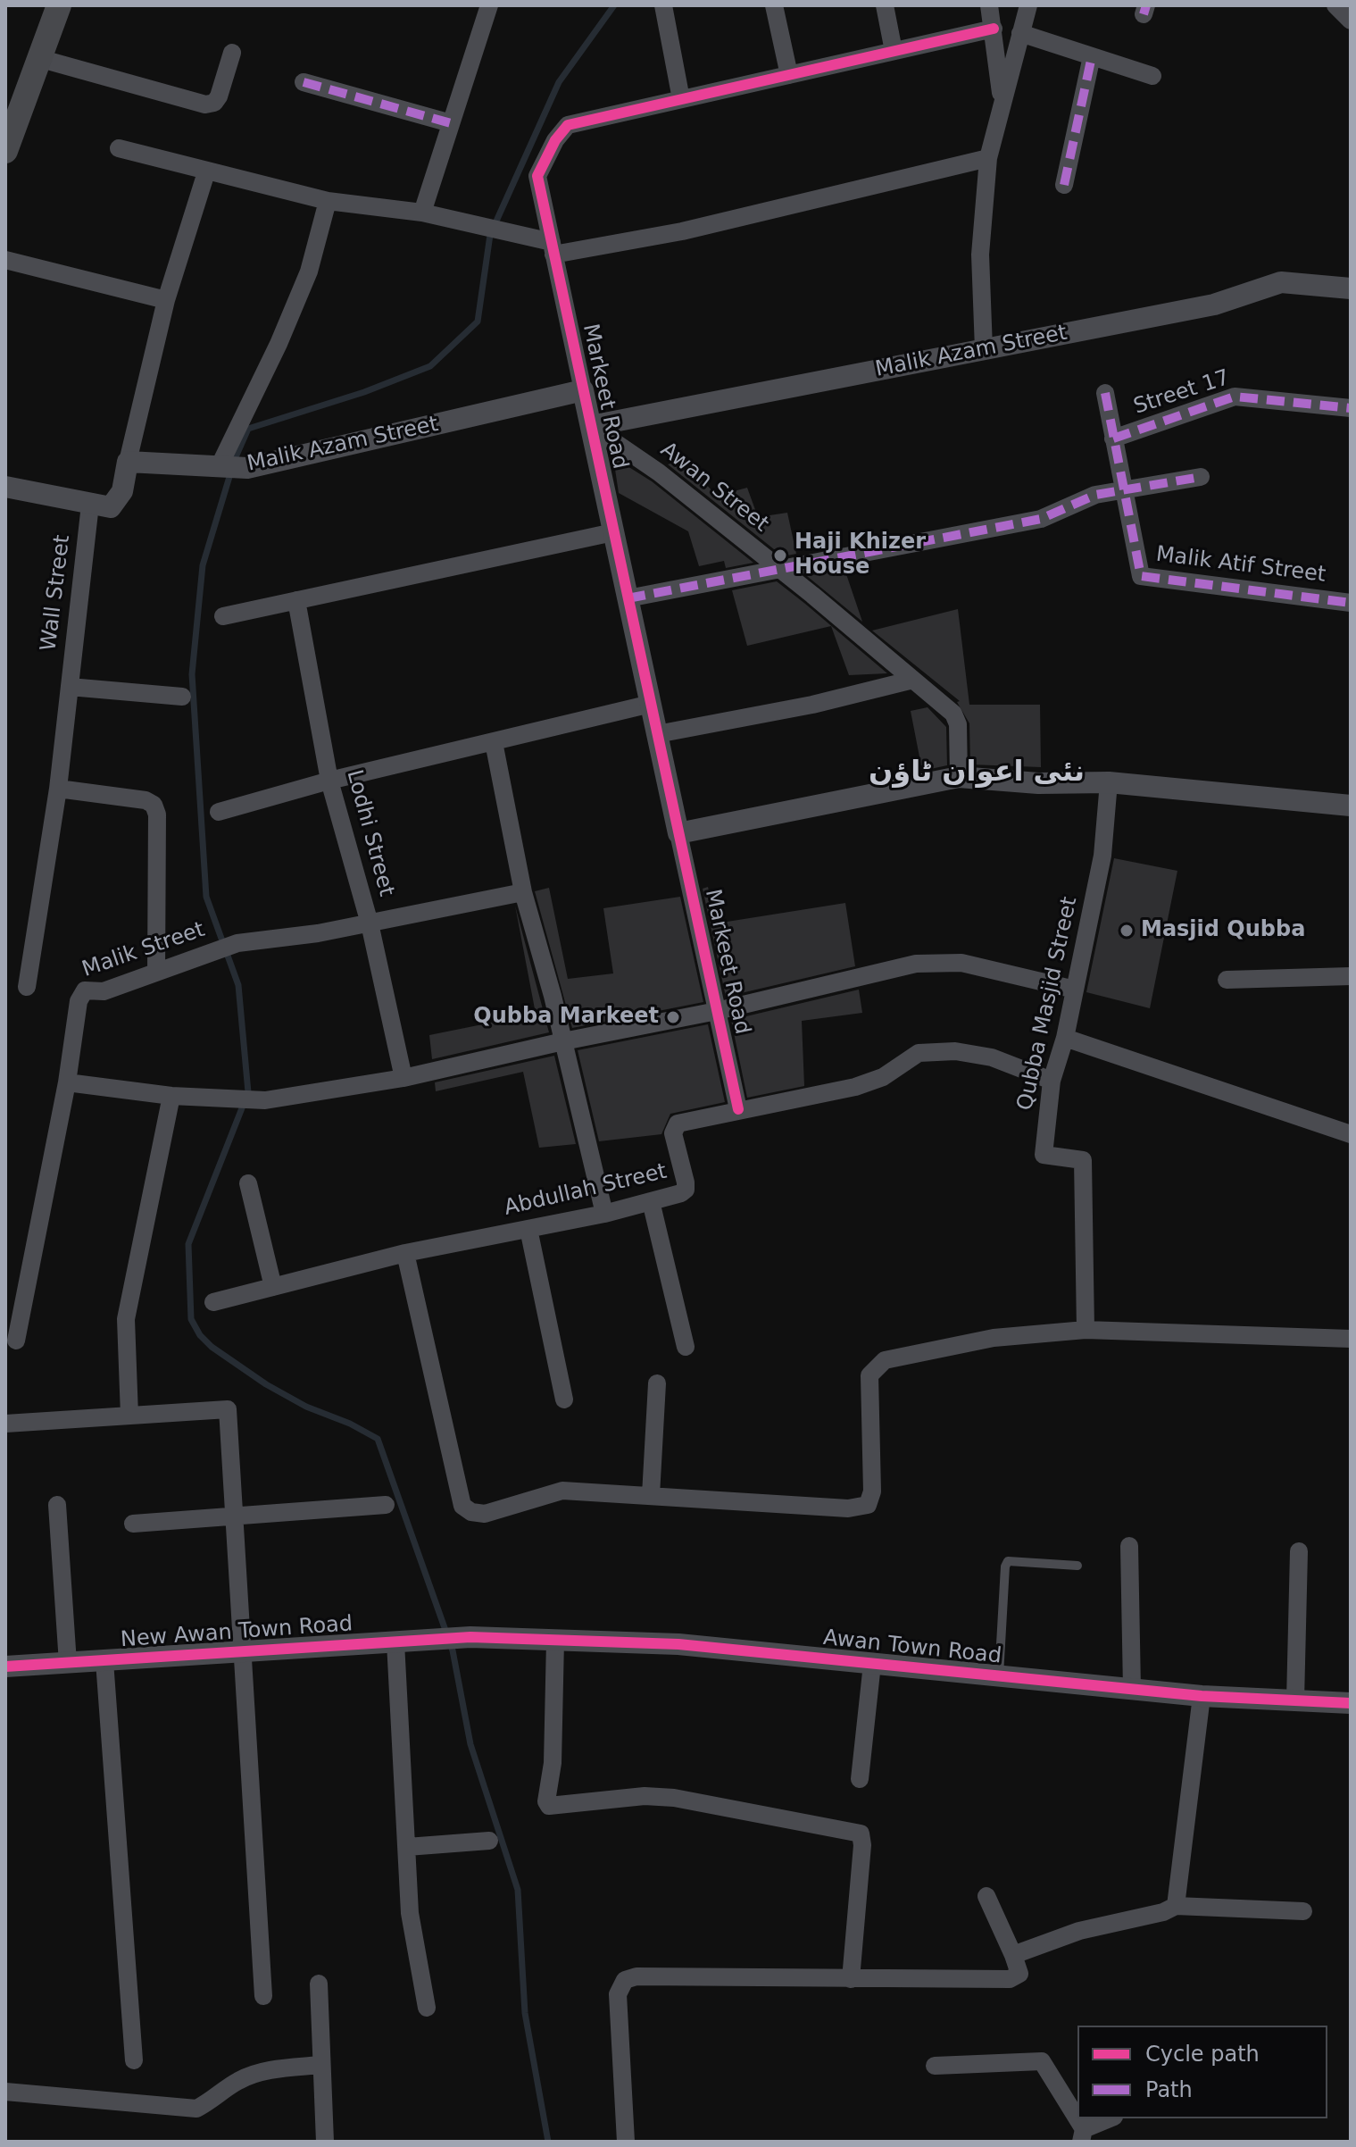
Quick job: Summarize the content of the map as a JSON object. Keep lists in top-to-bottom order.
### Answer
{
  "streets": {
    "street": [
      "Malik Azam Street",
      "Street 17",
      "Markeet Road",
      "Awan Street",
      "Malik Atif Street",
      "Wall Street",
      "Lodhi Street",
      "Malik Street",
      "Qubba Masjid Street",
      "Abdullah Street",
      "New Awan Town Road",
      "Awan Town Road"
    ]
  },
  "crossings": [
    ["Malik Azam Street", "Markeet Road"],
    ["Malik Azam Street", "Awan Street"],
    ["Street 17", "Malik Atif Street"],
    ["Markeet Road", "Awan Street"],
    ["Markeet Road", "Abdullah Street"],
    ["Lodhi Street", "Malik Street"],
    ["Qubba Masjid Street", "Abdullah Street"],
    ["New Awan Town Road", "Awan Town Road"]
  ],
  "districts": ["نئی اعوان ٹاؤن"],
  "places": ["Haji Khizer House", "Masjid Qubba", "Qubba Markeet"],
  "legend": ["Cycle path", "Path"]
}
